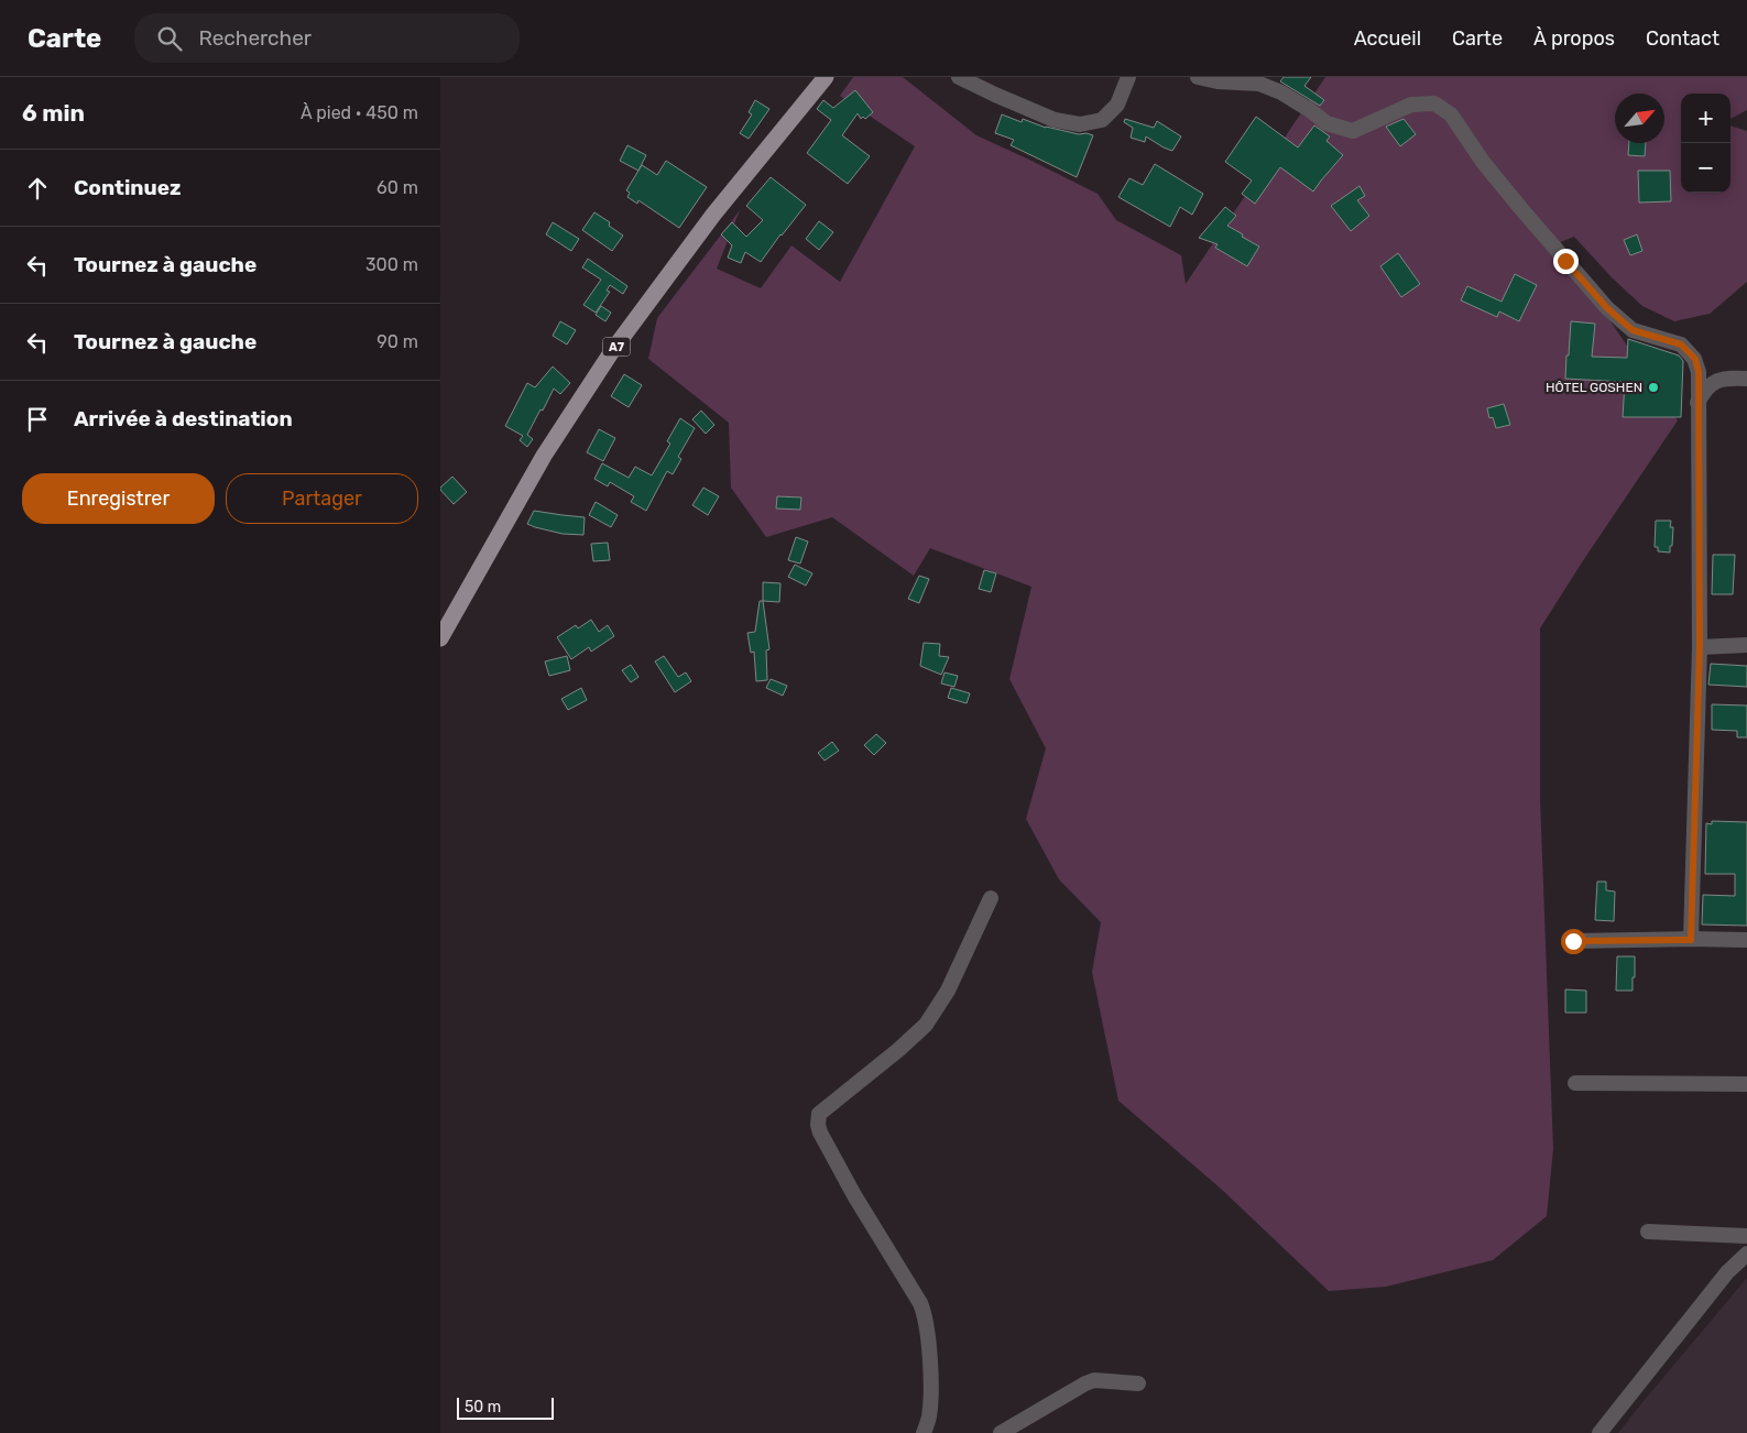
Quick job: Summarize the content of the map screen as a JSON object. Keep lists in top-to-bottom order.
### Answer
{
  "streets": {
    "main road": ["A7"]
  },
  "places": ["HÔTEL GOSHEN"],
  "scale_bar": "50 m",
  "north": "top right",
  "page": {
    "header": "Carte",
    "search": "Rechercher",
    "nav": [
      "Accueil",
      "Carte",
      "À propos",
      "Contact"
    ],
    "heading": ["6 min", "À pied · 450 m"],
    "map_buttons": ["+", "−"],
    "list": [
      ["Continuez", "60 m"],
      ["Tournez à gauche", "300 m"],
      ["Tournez à gauche", "90 m"],
      "Arrivée à destination"
    ],
    "buttons": ["Enregistrer", "Partager"],
    "scale": "50 m"
  }
}
